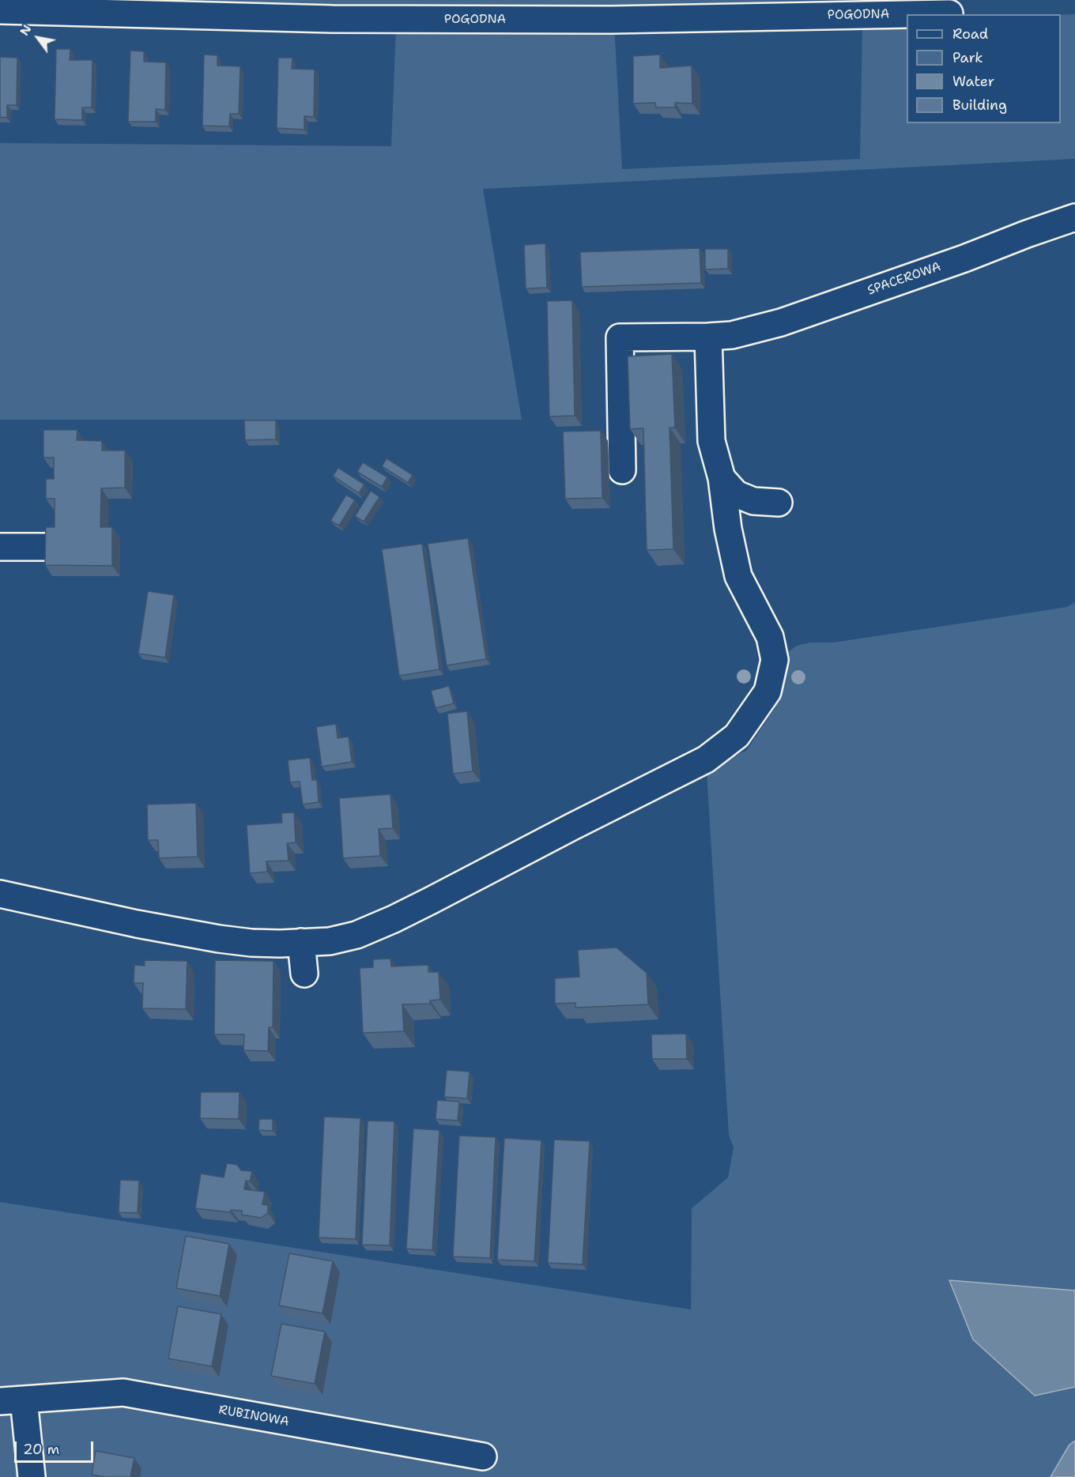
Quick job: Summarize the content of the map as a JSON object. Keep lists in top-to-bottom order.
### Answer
{
  "streets": {
    "street": ["POGODNA", "SPACEROWA", "RUBINOWA"]
  },
  "legend": [
    "Road",
    "Park",
    "Water",
    "Building"
  ],
  "scale_bar": "20 m",
  "north": "top left"
}
